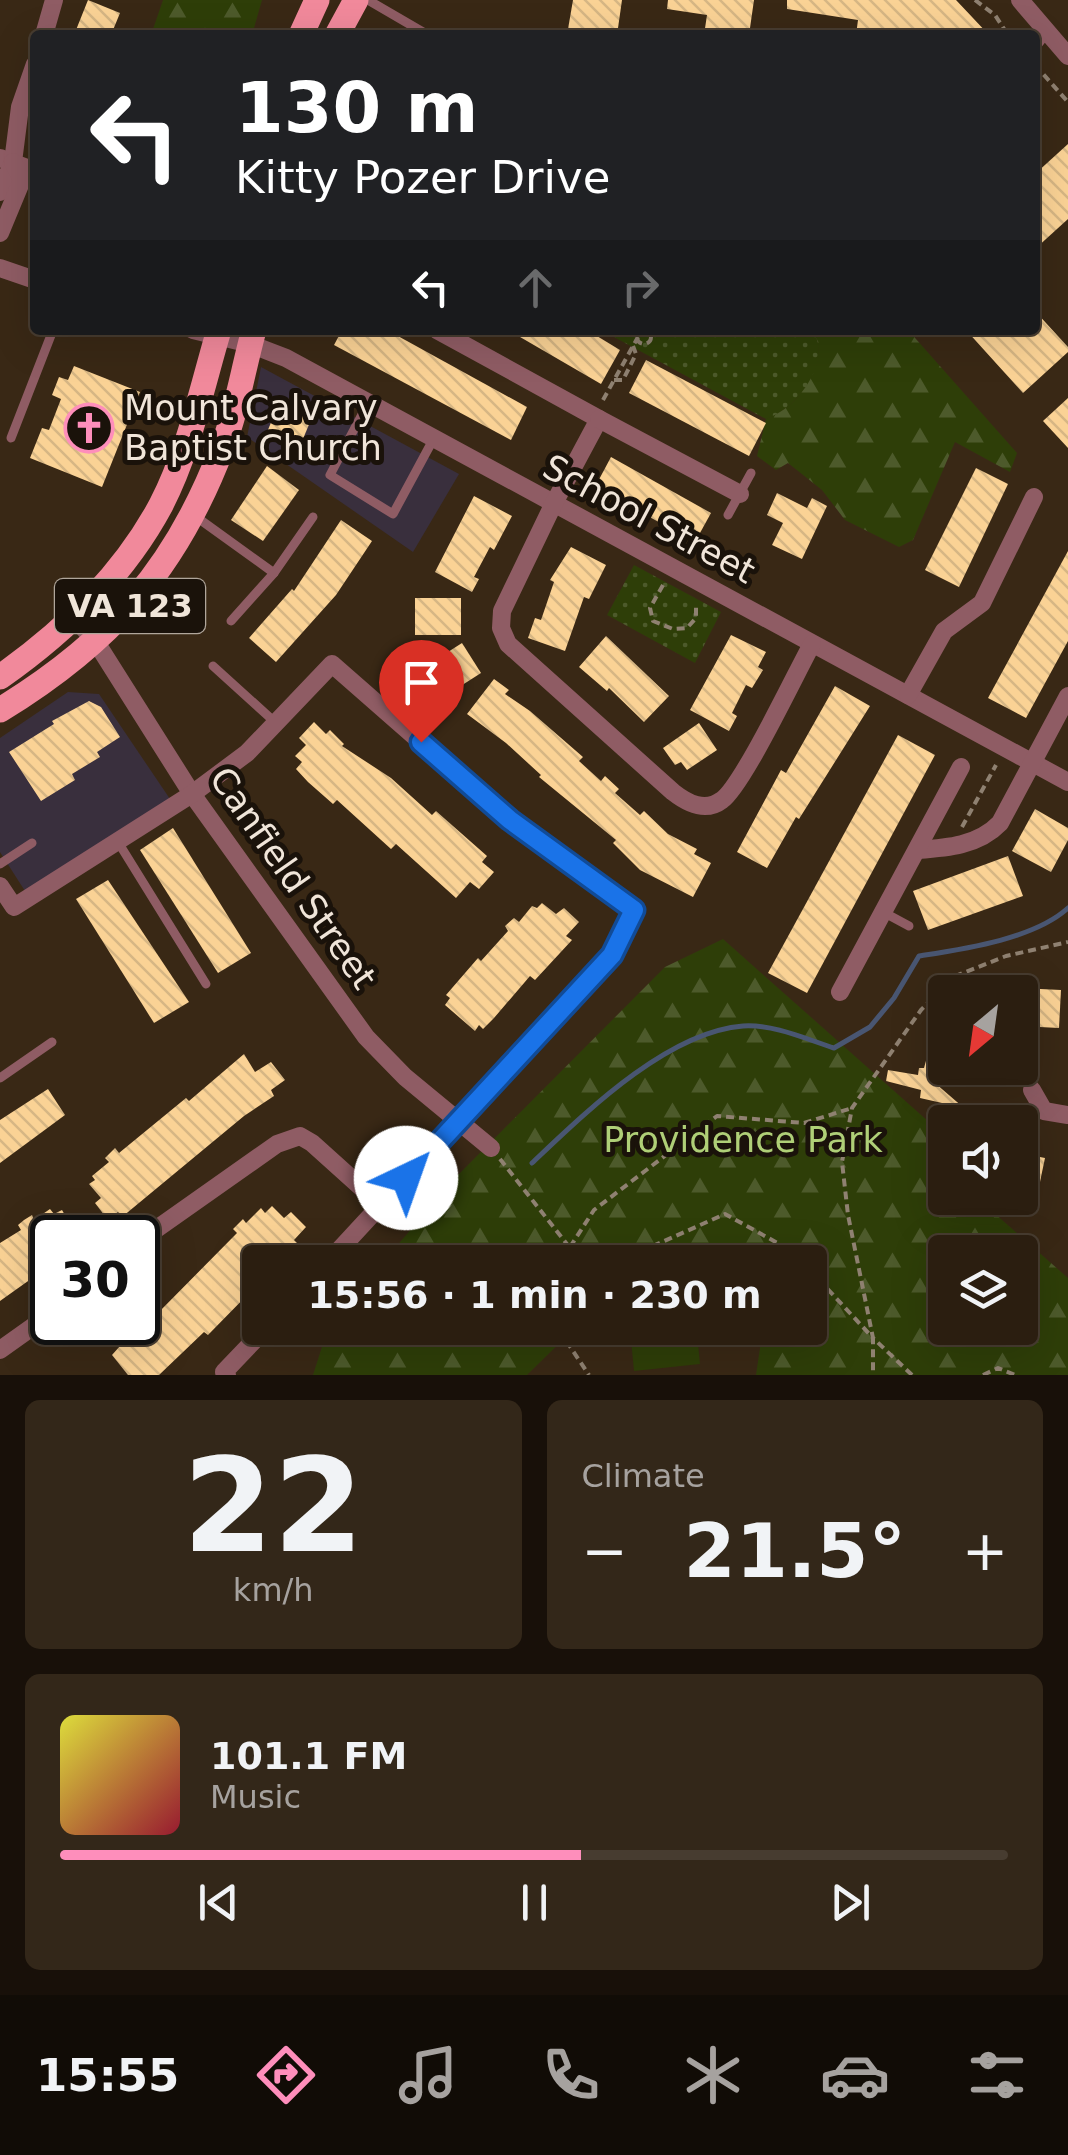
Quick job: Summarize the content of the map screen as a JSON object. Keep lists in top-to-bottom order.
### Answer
{
  "streets": {
    "main road": ["VA 123"],
    "street": ["School Street", "Canfield Street"]
  },
  "crossings": [
    ["School Street", "VA 123"],
    ["VA 123", "Canfield Street"]
  ],
  "parks": ["Providence Park"],
  "places": {
    "church": ["Mount Calvary Baptist Church"]
  },
  "north": "bottom left",
  "page": {
    "turn": ["130 m", "Kitty Pozer Drive"],
    "limit": "30",
    "trip": "15:56 · 1 min · 230 m",
    "tile": [
      ["22", "km/h"],
      "Climate"
    ],
    "heat": ["−", "21.5°", "+"],
    "song": ["101.1 FM", "Music"],
    "tabs": "15:55"
  }
}
